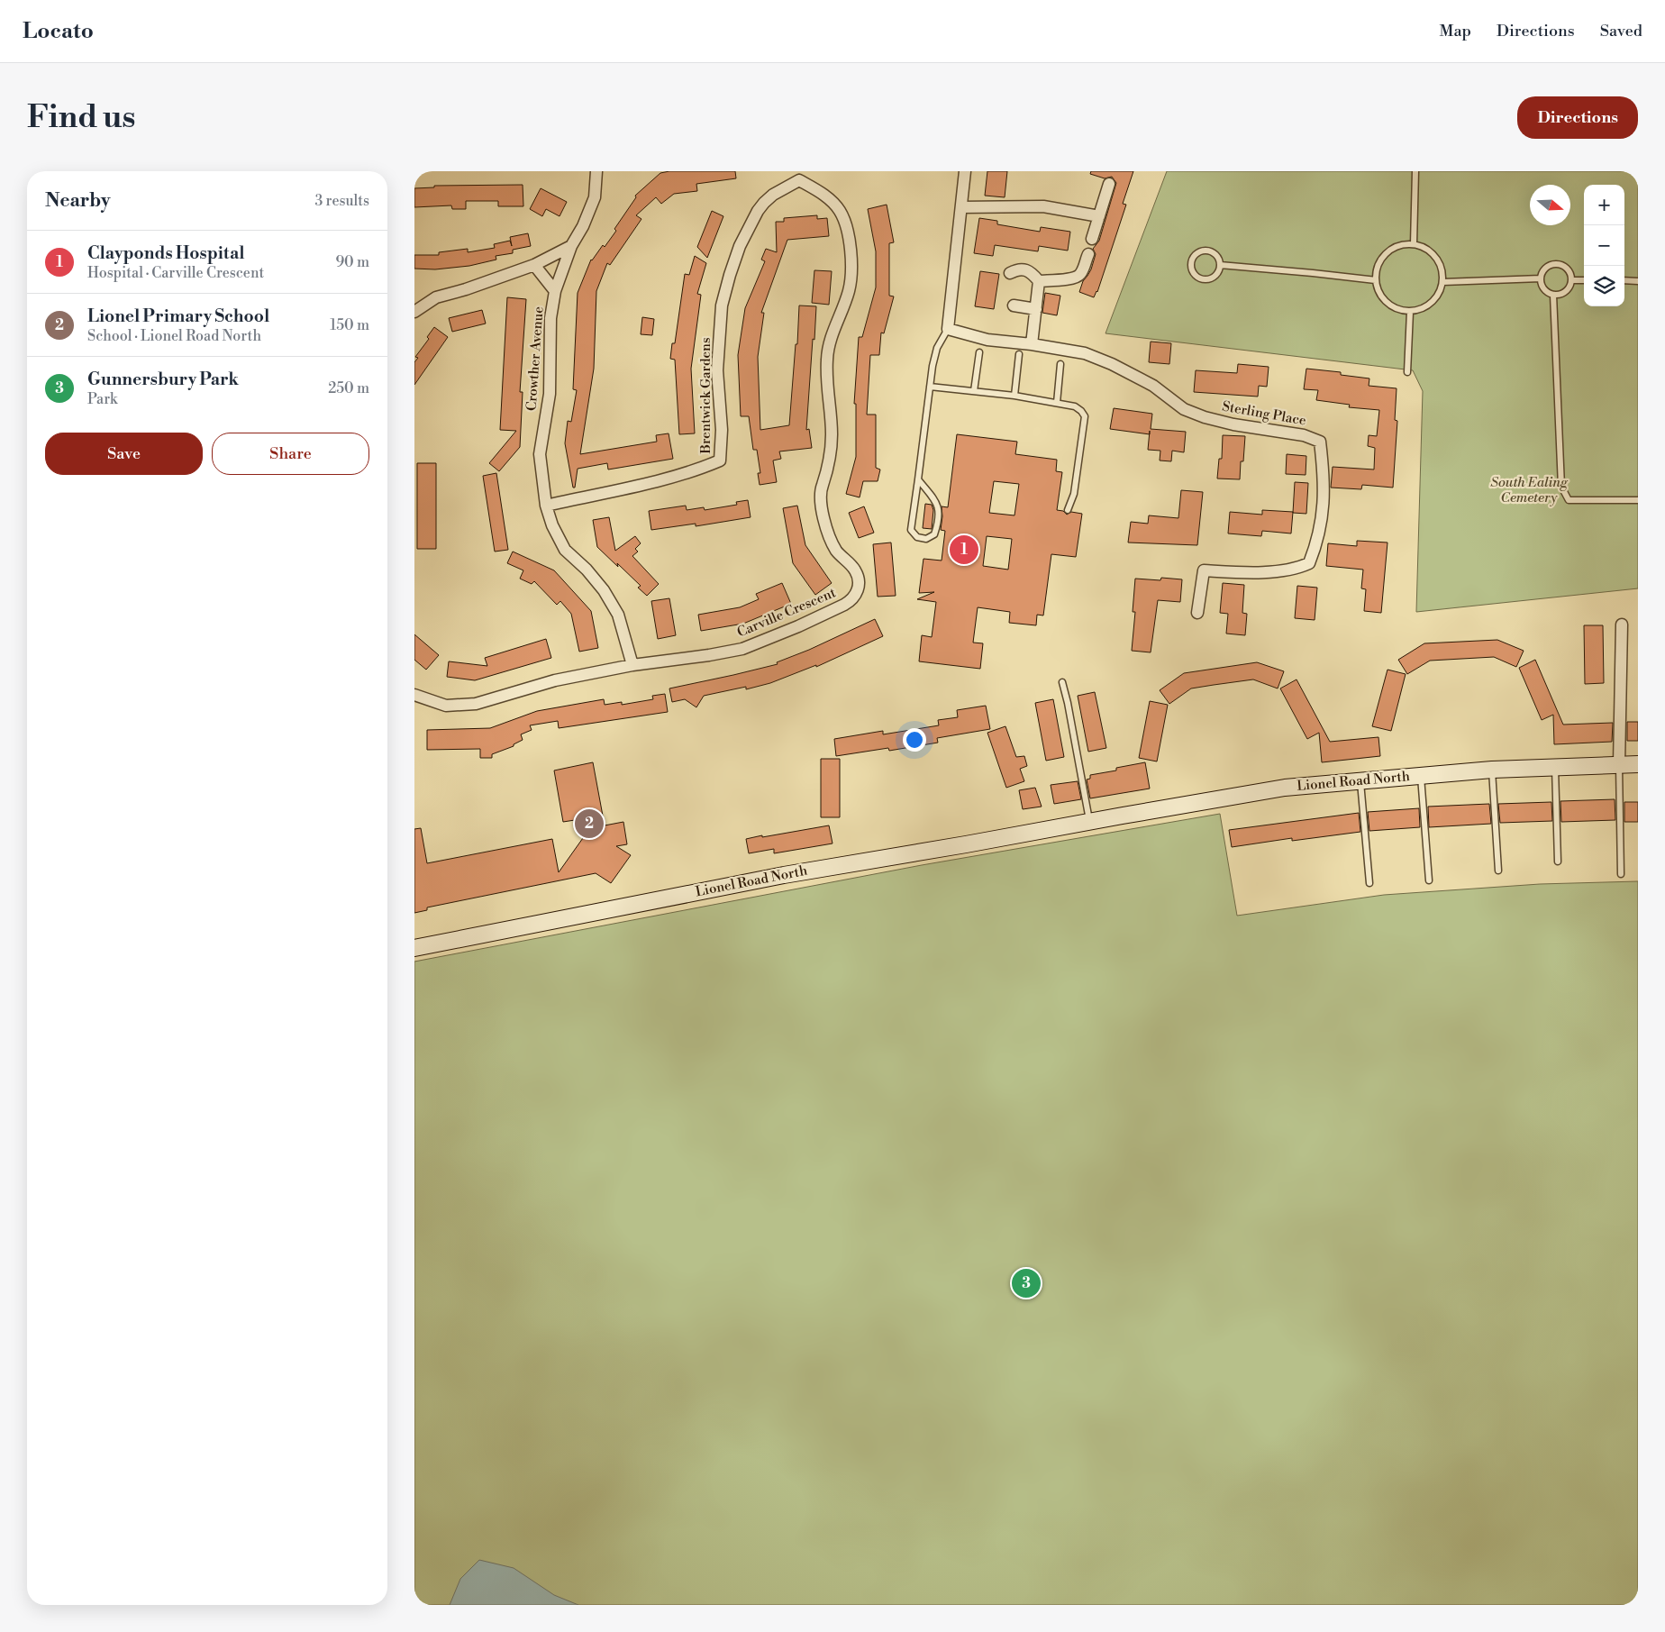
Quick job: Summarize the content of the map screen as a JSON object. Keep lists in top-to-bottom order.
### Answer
{
  "streets": {
    "street": [
      "Crowther Avenue",
      "Brentwick Gardens",
      "Sterling Place",
      "Carville Crescent",
      "Lionel Road North"
    ]
  },
  "crossings": [
    ["Crowther Avenue", "Brentwick Gardens"],
    ["Crowther Avenue", "Carville Crescent"],
    ["Brentwick Gardens", "Carville Crescent"]
  ],
  "parks": ["South Ealing Cemetery"],
  "north": "right",
  "page": {
    "header": "Locato",
    "nav": ["Map", "Directions", "Saved"],
    "buttons": [
      "Directions",
      ["Save", "Share"]
    ],
    "title": "Find us",
    "heading": ["Nearby", "3 results"],
    "map_buttons": ["+", "−"],
    "list": [
      {
        "mark": "1",
        "name": "Clayponds Hospital",
        "note": "Hospital · Carville Crescent",
        "value": "90 m"
      },
      {
        "mark": "2",
        "name": "Lionel Primary School",
        "note": "School · Lionel Road North",
        "value": "150 m"
      },
      {
        "mark": "3",
        "name": "Gunnersbury Park",
        "note": "Park",
        "value": "250 m"
      }
    ],
    "pins": ["1", "2", "3"]
  }
}
